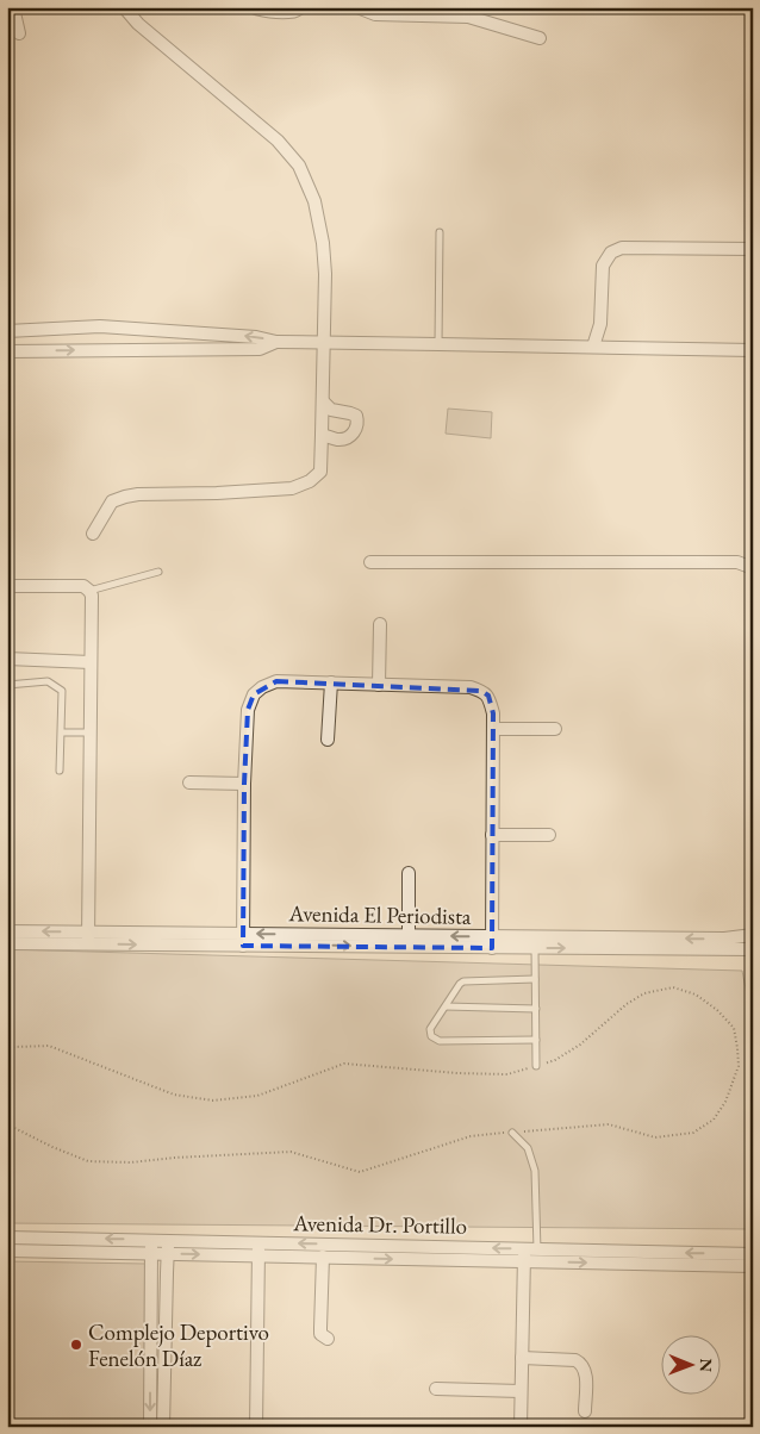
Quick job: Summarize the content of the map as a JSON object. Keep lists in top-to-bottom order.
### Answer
{
  "streets": {
    "street": ["Avenida El Periodista", "Avenida Dr. Portillo"]
  },
  "places": ["Complejo Deportivo Fenelón Díaz"],
  "north": "right"
}
